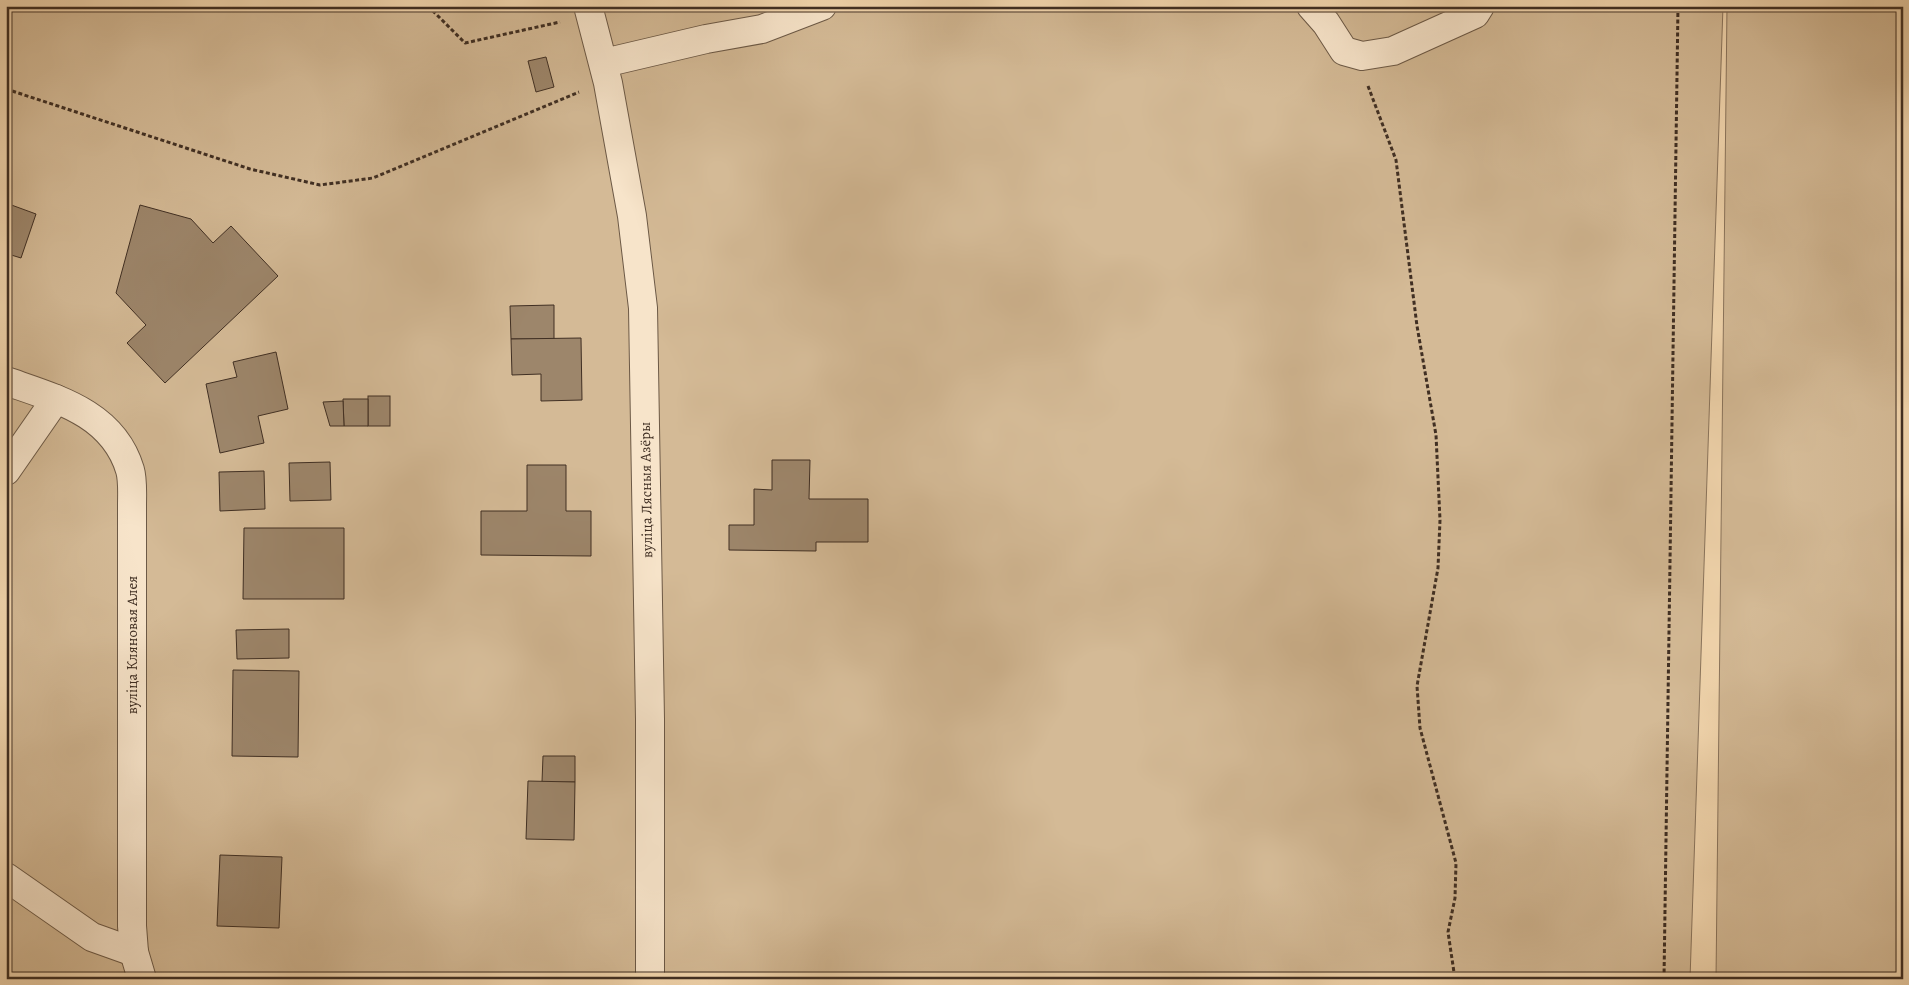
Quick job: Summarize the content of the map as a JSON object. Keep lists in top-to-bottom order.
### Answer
{
  "streets": {
    "street": ["вуліца Лясныя Азёры", "вуліца Кляновая Алея"]
  }
}
